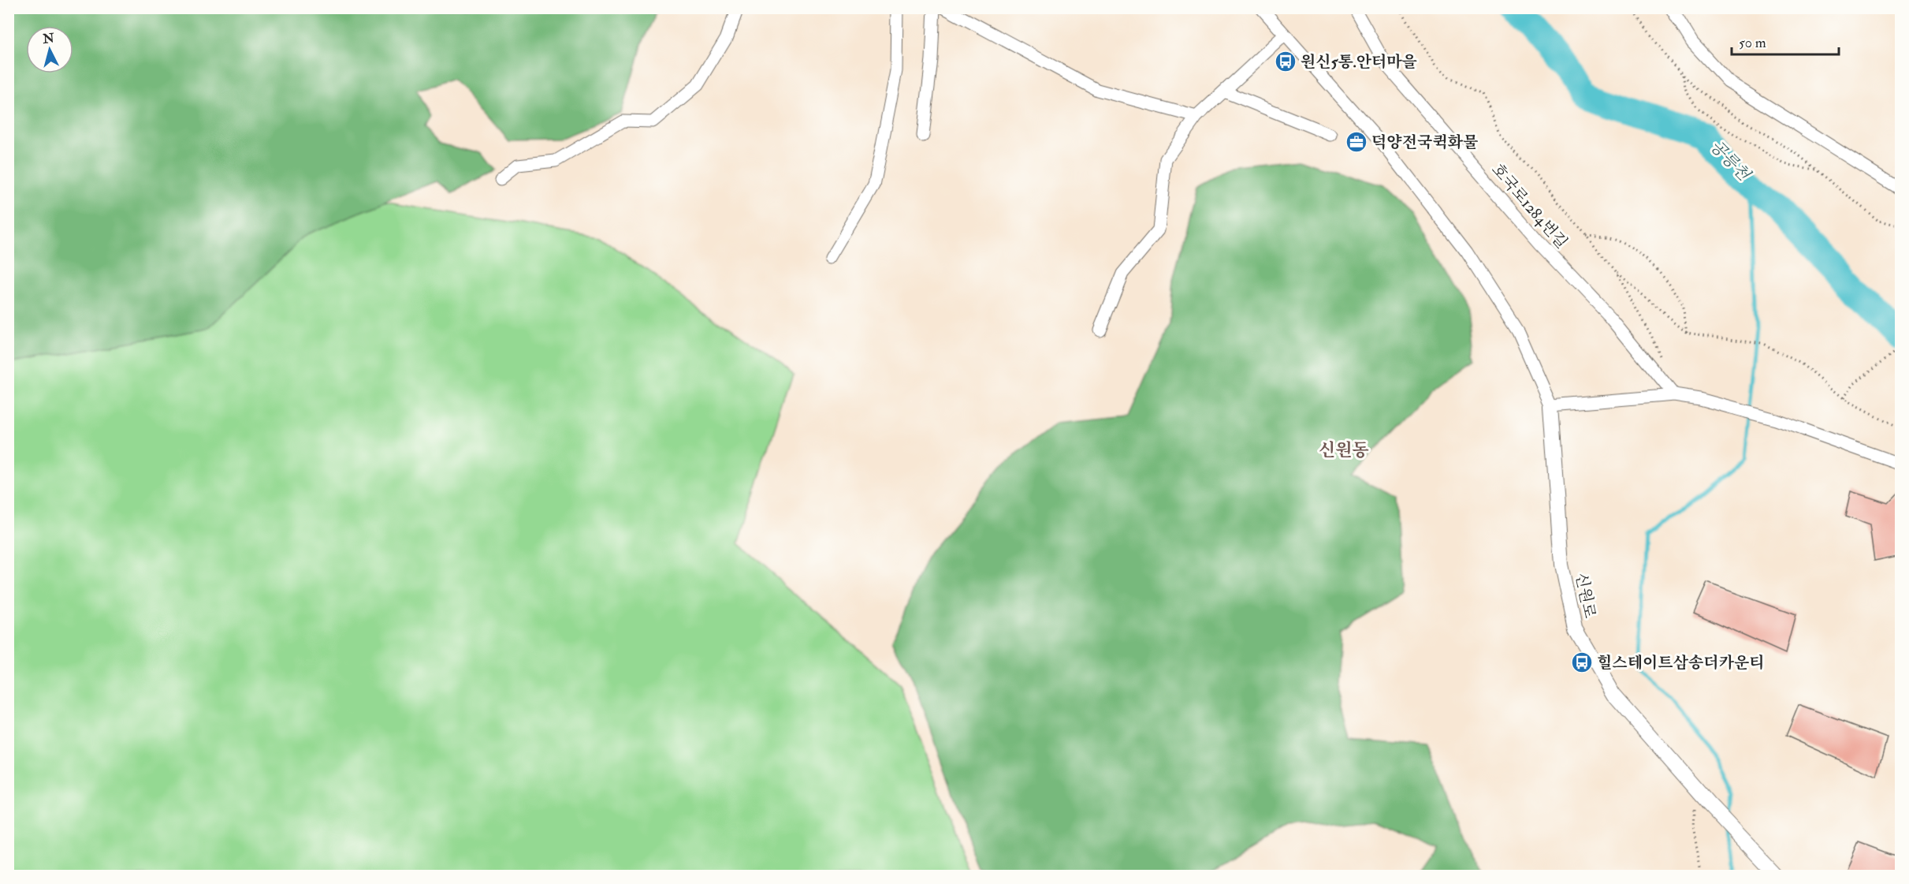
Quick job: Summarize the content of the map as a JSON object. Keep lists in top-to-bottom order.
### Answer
{
  "streets": {
    "street": ["호국로1284번길", "신원로"]
  },
  "districts": ["신원동"],
  "water": ["공릉천"],
  "places": {
    "bus stop": ["원신5통.안터마을", "힐스테이트삼송더카운티"],
    "office": ["덕양전국퀵화물"]
  },
  "scale_bar": "50 m",
  "north": "top"
}
